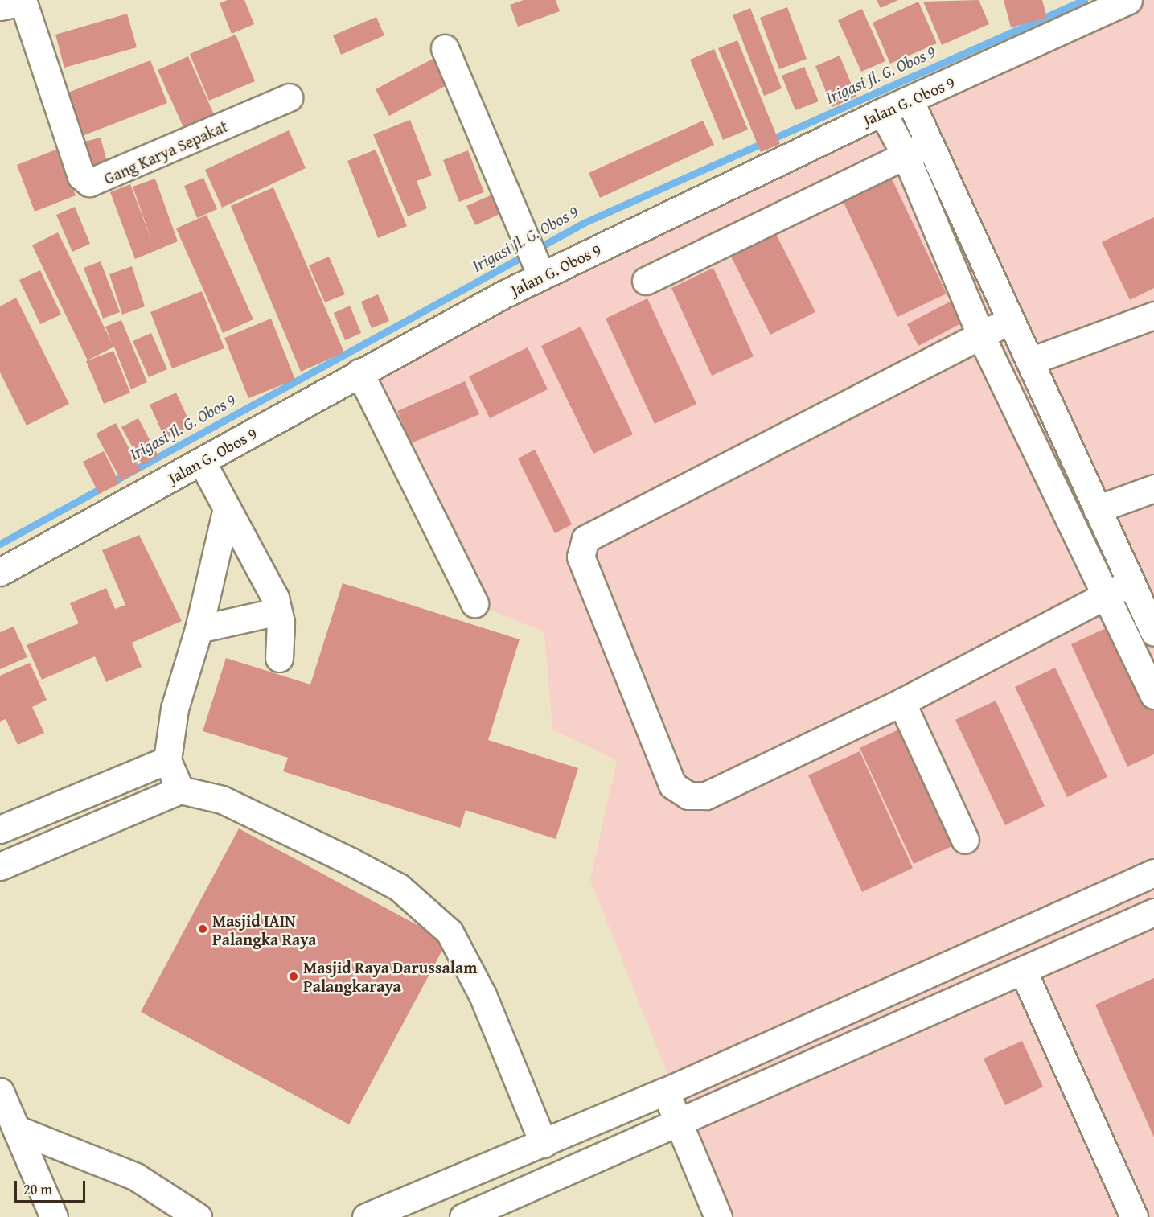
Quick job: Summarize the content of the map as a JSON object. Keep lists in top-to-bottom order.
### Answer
{
  "streets": {
    "street": ["Jalan G. Obos 9", "Gang Karya Sepakat"]
  },
  "water": ["Irigasi Jl. G. Obos 9"],
  "places": ["Masjid IAIN Palangka Raya", "Masjid Raya Darussalam Palangkaraya"],
  "scale_bar": "20 m"
}
